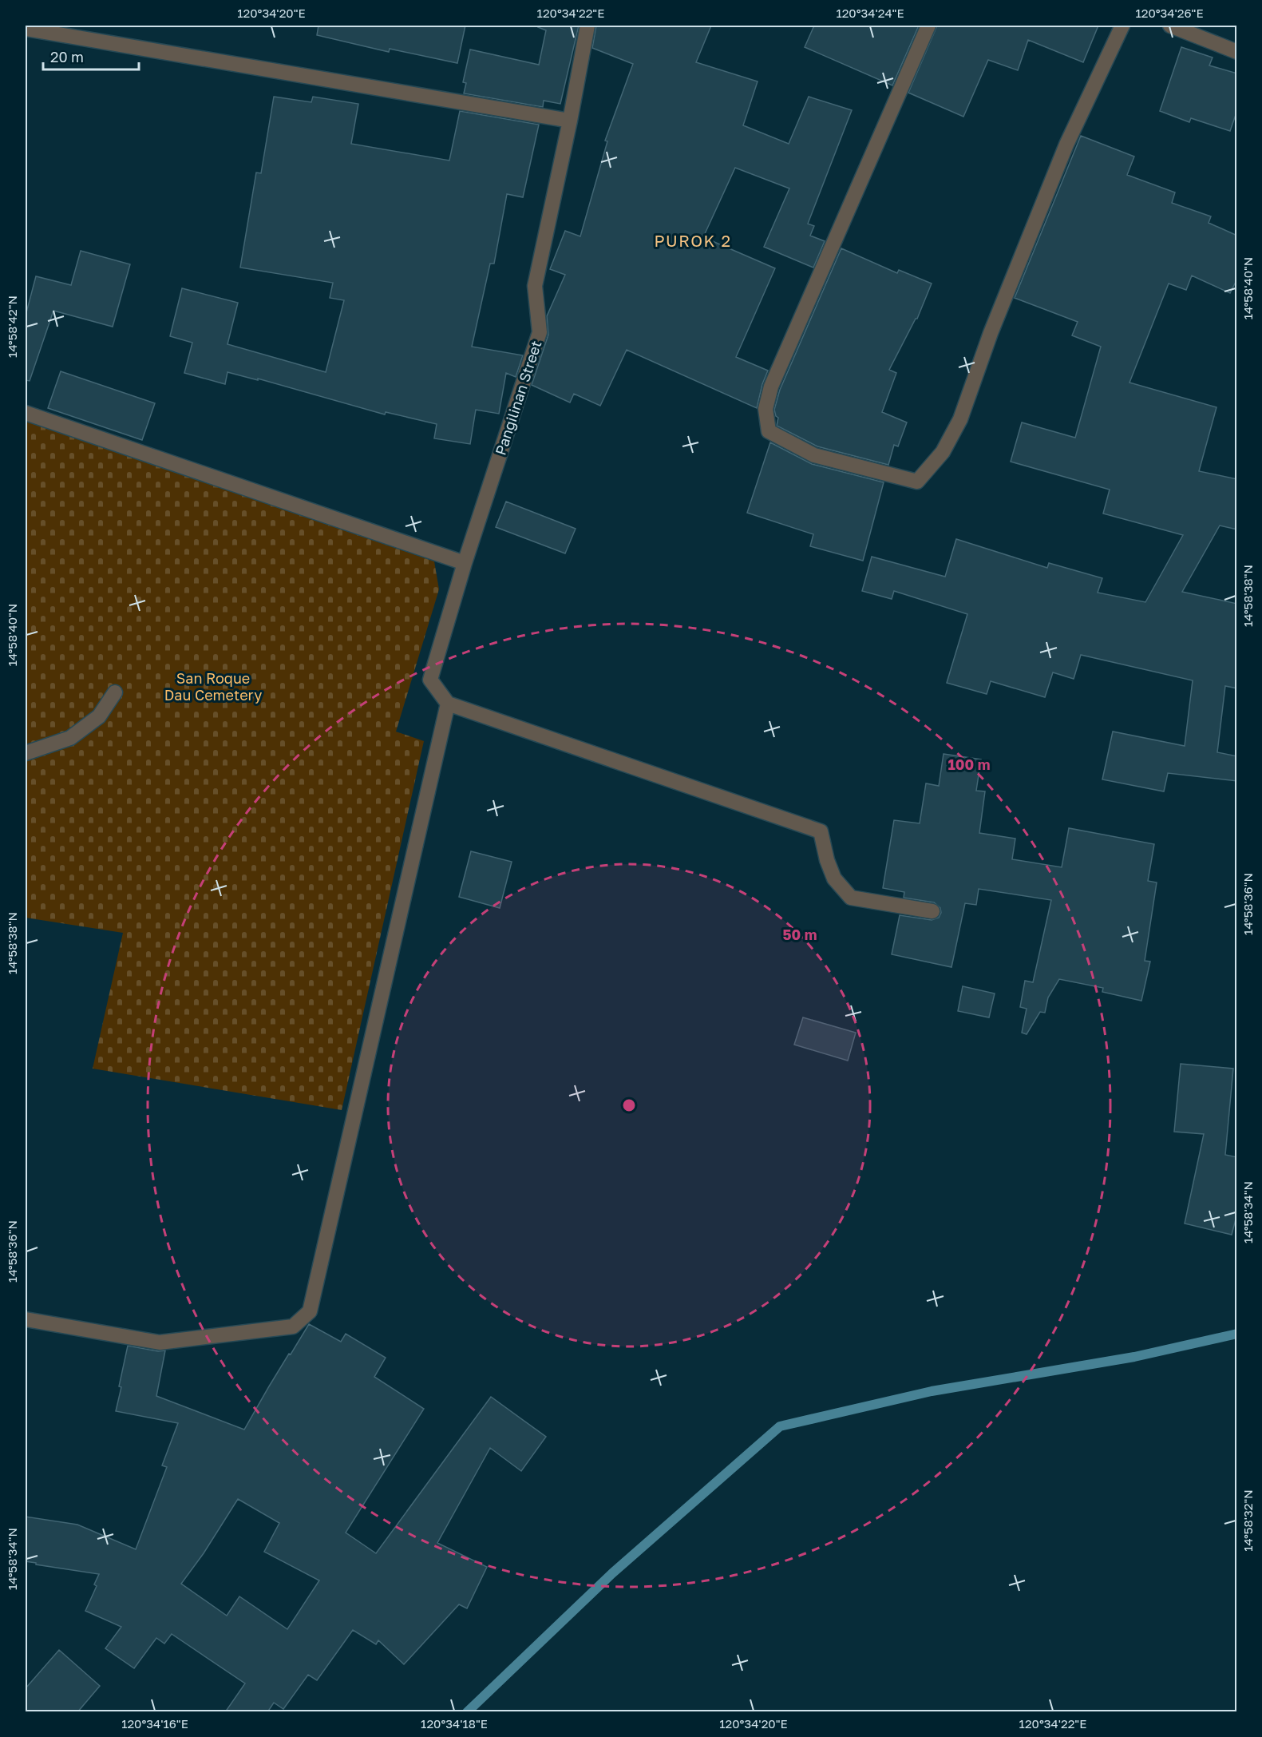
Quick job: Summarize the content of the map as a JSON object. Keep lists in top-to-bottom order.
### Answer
{
  "streets": {
    "street": ["Pangilinan Street"]
  },
  "districts": ["PUROK 2"],
  "parks": ["San Roque Dau Cemetery"],
  "scale_bar": "20 m",
  "coordinates": [
    "120°34'20\"E",
    "120°34'22\"E",
    "120°34'24\"E",
    "120°34'26\"E",
    "14°58'40\"N",
    "14°58'42\"N",
    "14°58'38\"N",
    "14°58'36\"N",
    "14°58'34\"N",
    "14°58'32\"N",
    "120°34'16\"E",
    "120°34'18\"E"
  ],
  "rings": ["100 m", "50 m"]
}
